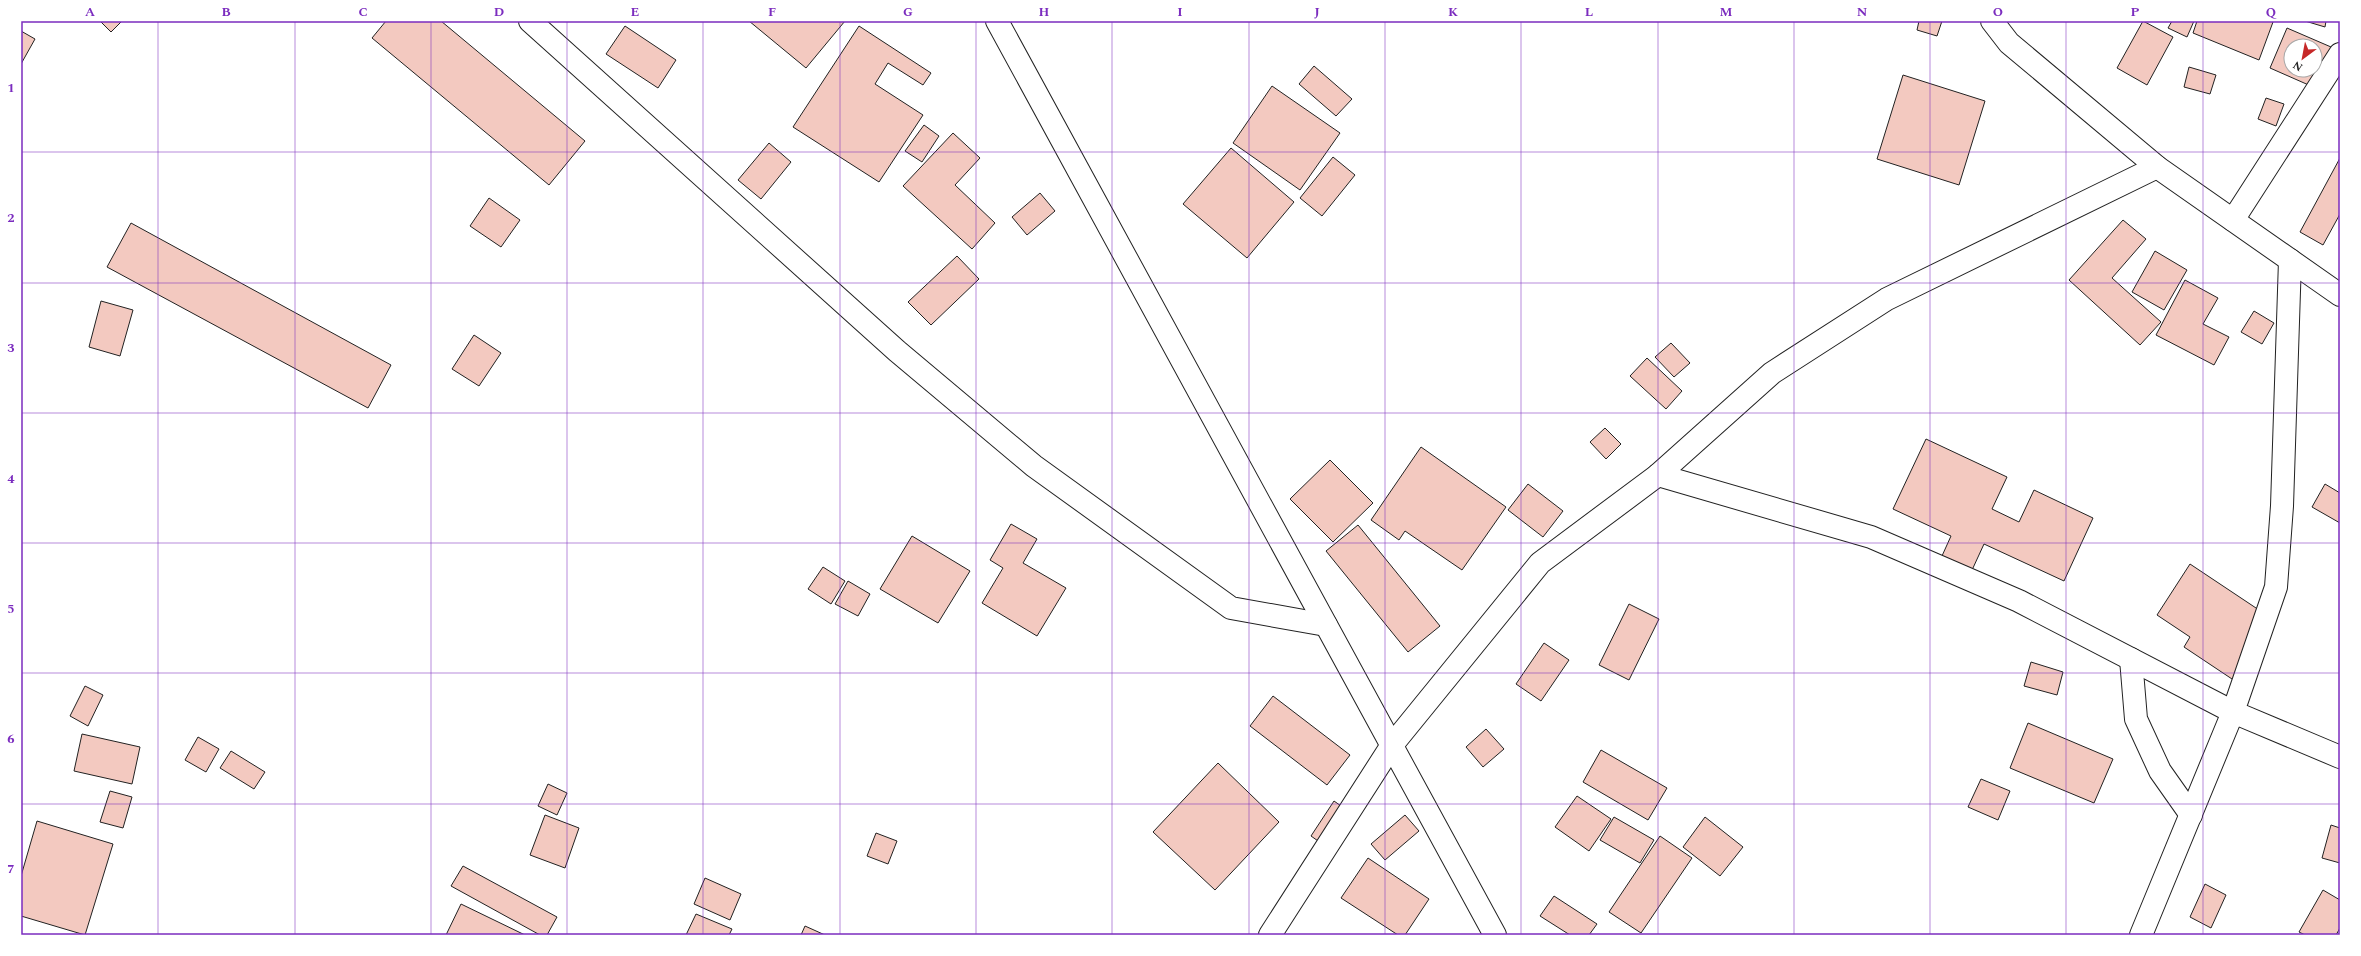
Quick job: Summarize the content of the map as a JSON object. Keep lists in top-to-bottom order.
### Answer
{
  "north": "bottom left",
  "grid": {
    "columns": [
      "A",
      "B",
      "C",
      "D",
      "E",
      "F",
      "G",
      "H",
      "I",
      "J",
      "K",
      "L",
      "M",
      "N",
      "O",
      "P",
      "Q"
    ],
    "rows": [
      "1",
      "2",
      "3",
      "4",
      "5",
      "6",
      "7"
    ]
  }
}
